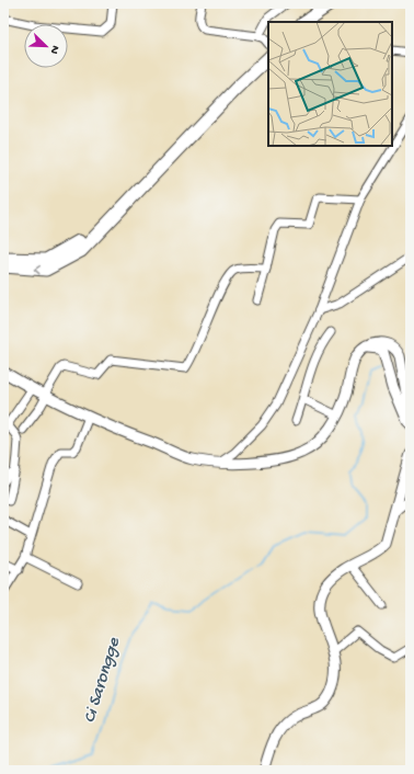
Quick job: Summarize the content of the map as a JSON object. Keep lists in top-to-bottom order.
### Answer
{
  "water": ["Ci Sarongge"],
  "north": "bottom right"
}
